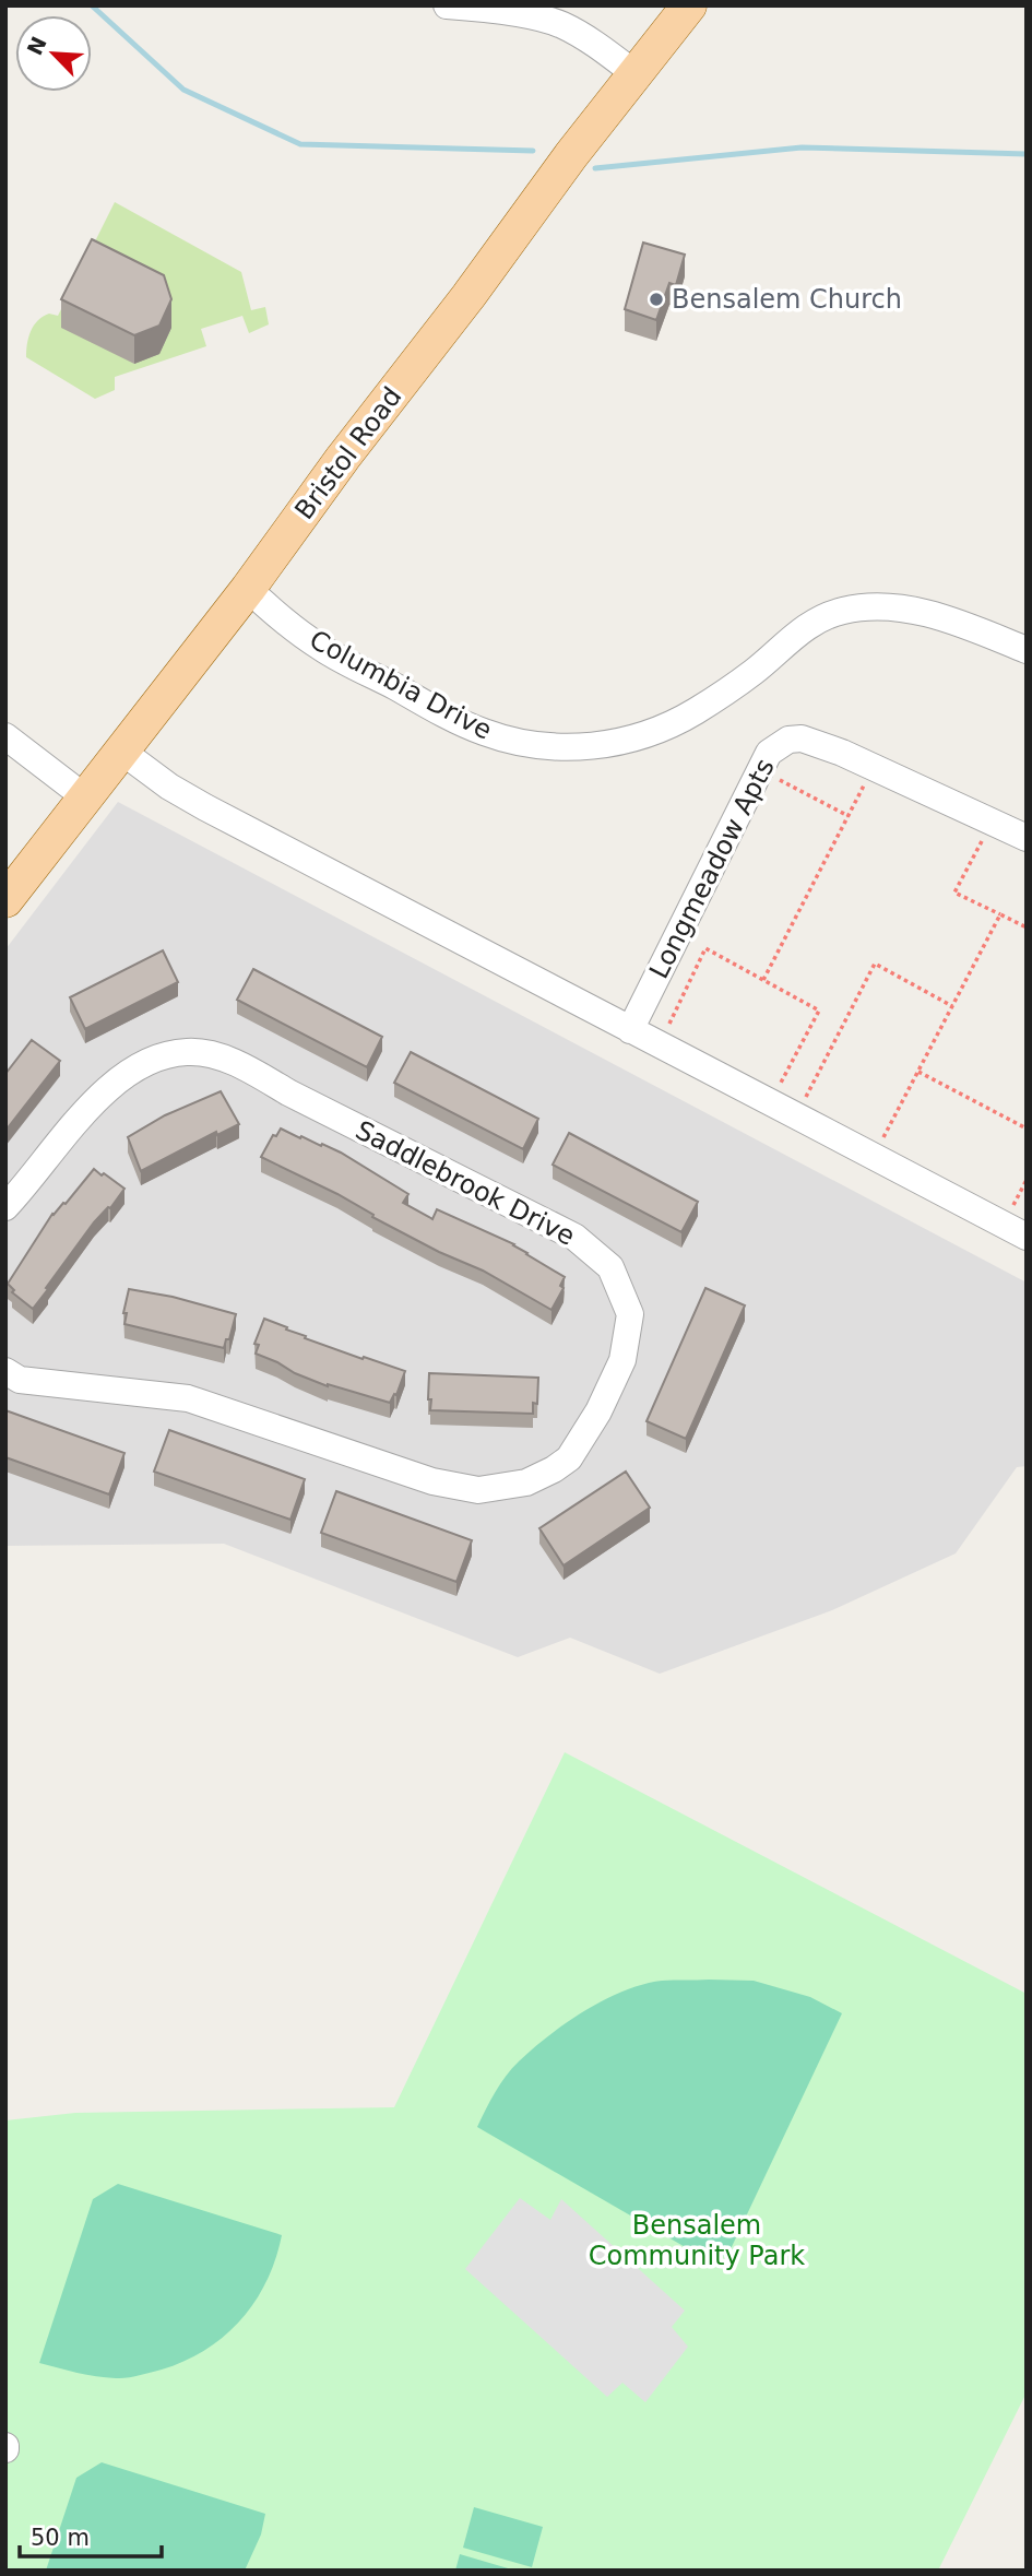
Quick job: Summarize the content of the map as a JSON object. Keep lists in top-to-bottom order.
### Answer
{
  "streets": {
    "main road": ["Bristol Road"],
    "street": ["Columbia Drive", "Longmeadow Apts", "Saddlebrook Drive"]
  },
  "crossings": [
    ["Bristol Road", "Columbia Drive"]
  ],
  "parks": ["Bensalem Community Park"],
  "places": ["Bensalem Church"],
  "scale_bar": "50 m",
  "north": "top left"
}
